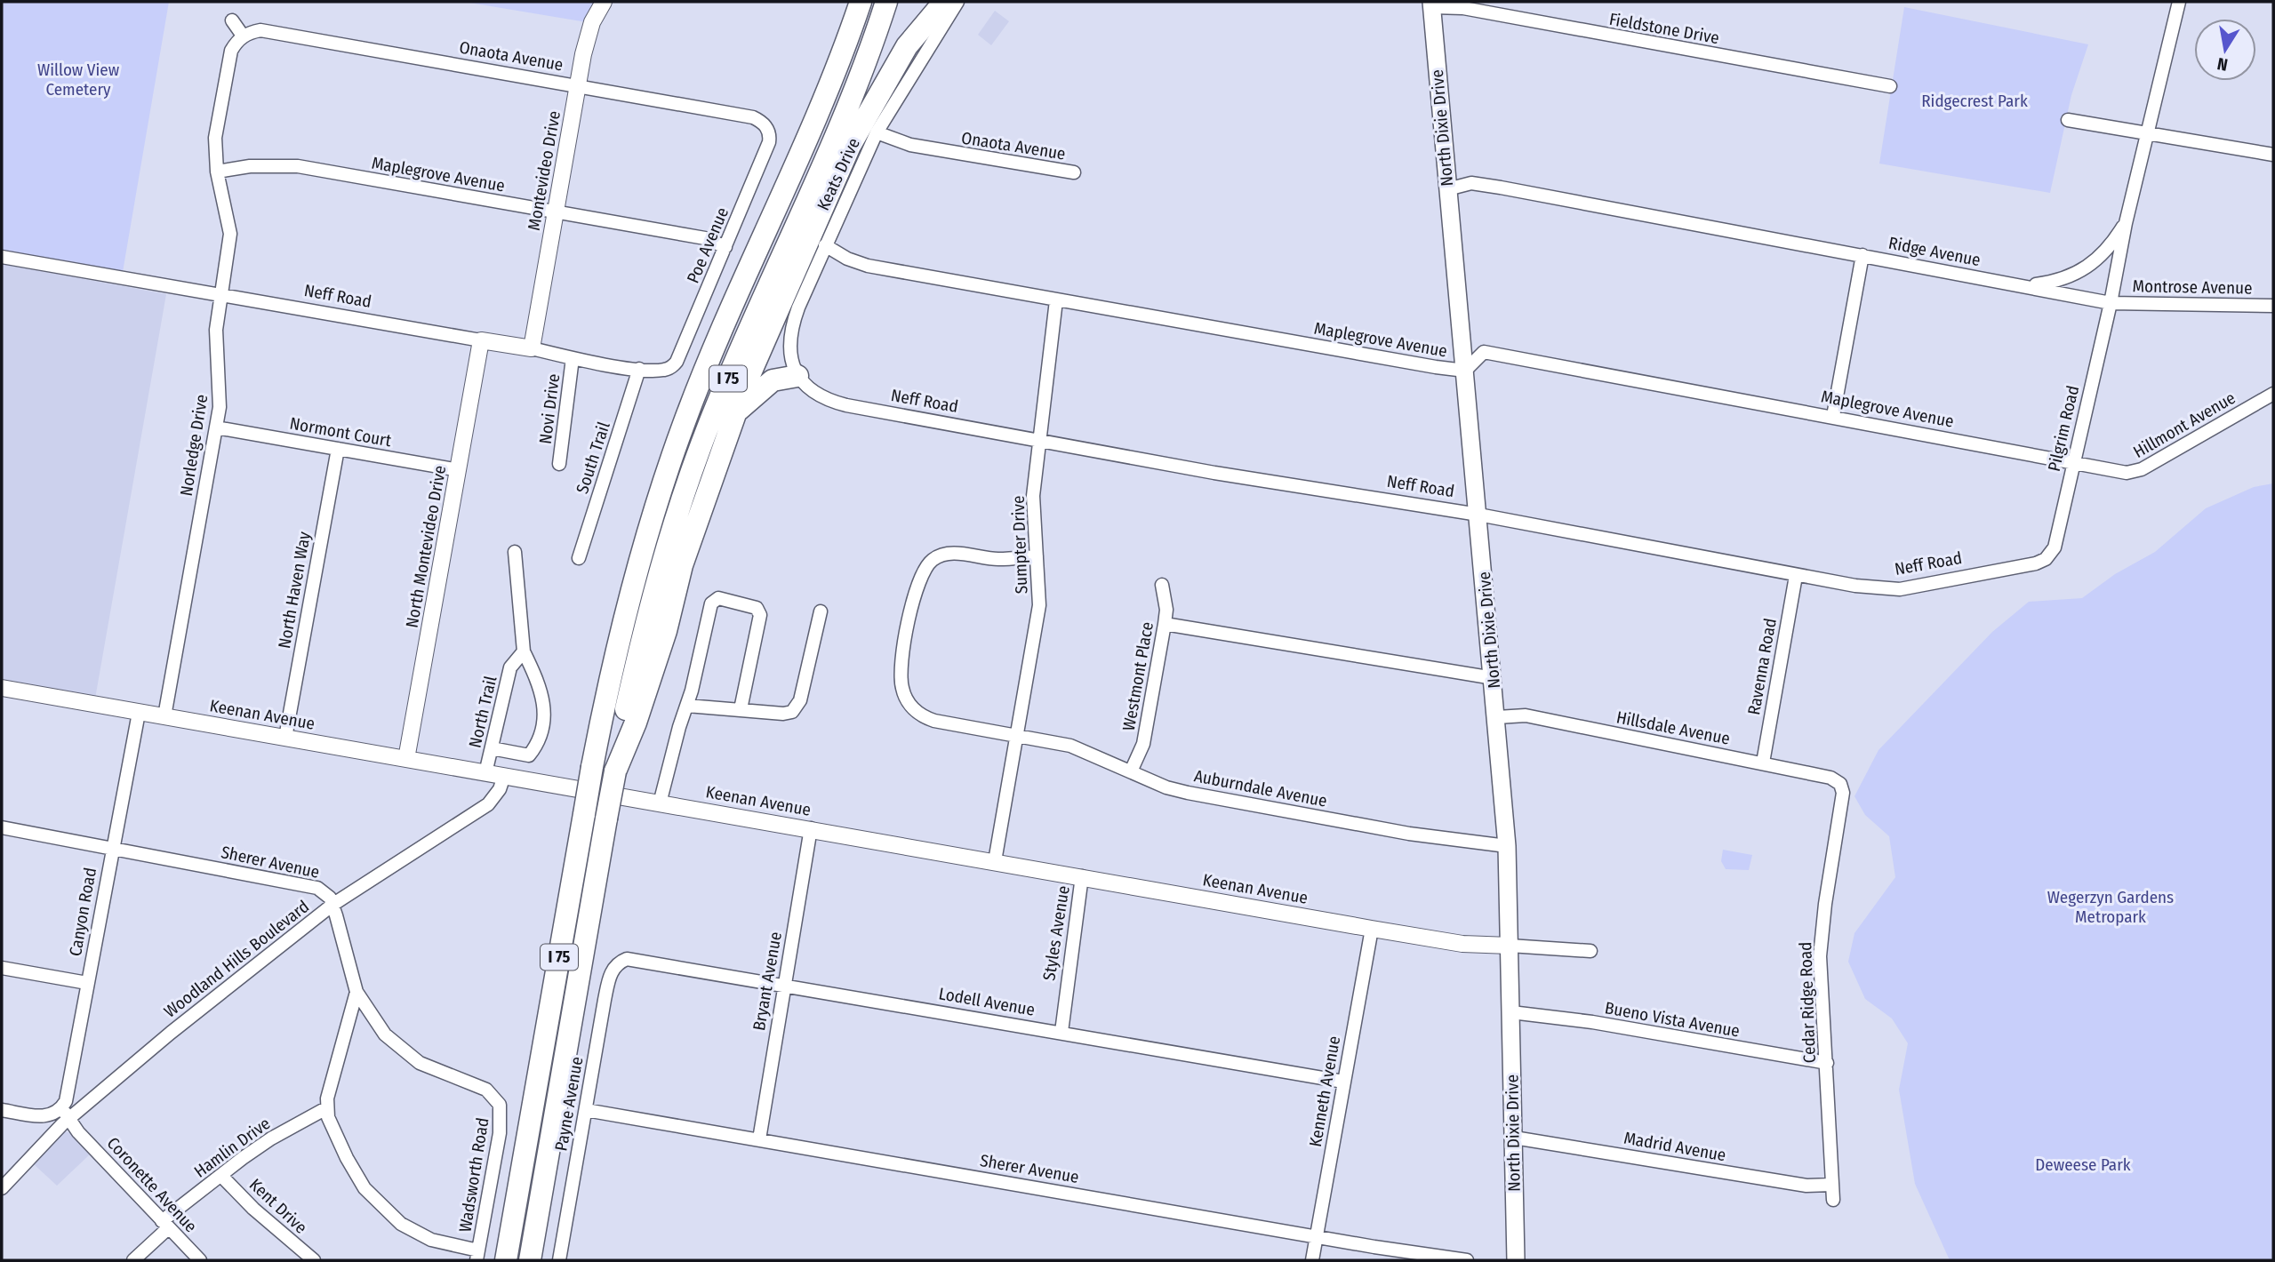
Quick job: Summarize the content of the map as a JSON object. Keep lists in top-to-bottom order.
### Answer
{
  "streets": {
    "highway": ["I 75"],
    "main road": ["North Dixie Drive"],
    "street": [
      "Fieldstone Drive",
      "Onaota Avenue",
      "Montevideo Drive",
      "Maplegrove Avenue",
      "Keats Drive",
      "Poe Avenue",
      "Ridge Avenue",
      "Montrose Avenue",
      "Neff Road",
      "Novi Drive",
      "Hillmont Avenue",
      "Pilgrim Road",
      "Normont Court",
      "Norledge Drive",
      "South Trail",
      "Sumpter Drive",
      "North Montevideo Drive",
      "North Haven Way",
      "Ravenna Road",
      "Westmont Place",
      "North Trail",
      "Keenan Avenue",
      "Hillsdale Avenue",
      "Auburndale Avenue",
      "Sherer Avenue",
      "Canyon Road",
      "Styles Avenue",
      "Woodland Hills Boulevard",
      "Bryant Avenue",
      "Lodell Avenue",
      "Cedar Ridge Road",
      "Bueno Vista Avenue",
      "Kenneth Avenue",
      "Payne Avenue",
      "Madrid Avenue",
      "Hamlin Drive",
      "Wadsworth Road",
      "Coronette Avenue",
      "Kent Drive"
    ]
  },
  "crossings": [
    ["Fieldstone Drive", "North Dixie Drive"],
    ["Onaota Avenue", "Montevideo Drive"],
    ["Onaota Avenue", "Keats Drive"],
    ["Onaota Avenue", "Poe Avenue"],
    ["Onaota Avenue", "Norledge Drive"],
    ["North Dixie Drive", "Maplegrove Avenue"],
    ["North Dixie Drive", "Ridge Avenue"],
    ["North Dixie Drive", "Neff Road"],
    ["North Dixie Drive", "Keenan Avenue"],
    ["North Dixie Drive", "Hillsdale Avenue"],
    ["North Dixie Drive", "Auburndale Avenue"],
    ["North Dixie Drive", "Bueno Vista Avenue"],
    ["North Dixie Drive", "Madrid Avenue"],
    ["Montevideo Drive", "Maplegrove Avenue"],
    ["Montevideo Drive", "Neff Road"],
    ["Maplegrove Avenue", "Keats Drive"],
    ["Maplegrove Avenue", "Poe Avenue"],
    ["Maplegrove Avenue", "Hillmont Avenue"],
    ["Maplegrove Avenue", "Pilgrim Road"],
    ["Maplegrove Avenue", "Norledge Drive"],
    ["Maplegrove Avenue", "Sumpter Drive"],
    ["Keats Drive", "Neff Road"],
    ["Poe Avenue", "Neff Road"],
    ["Ridge Avenue", "Montrose Avenue"],
    ["Ridge Avenue", "Pilgrim Road"],
    ["Montrose Avenue", "Pilgrim Road"],
    ["Neff Road", "Novi Drive"],
    ["Neff Road", "Pilgrim Road"],
    ["Neff Road", "Norledge Drive"],
    ["Neff Road", "South Trail"],
    ["Neff Road", "Sumpter Drive"],
    ["Neff Road", "North Montevideo Drive"],
    ["Neff Road", "Ravenna Road"],
    ["Hillmont Avenue", "Pilgrim Road"],
    ["Normont Court", "Norledge Drive"],
    ["Normont Court", "North Montevideo Drive"],
    ["Normont Court", "North Haven Way"],
    ["Norledge Drive", "Keenan Avenue"],
    ["Sumpter Drive", "Keenan Avenue"],
    ["Sumpter Drive", "Auburndale Avenue"],
    ["North Montevideo Drive", "Keenan Avenue"],
    ["North Haven Way", "Keenan Avenue"],
    ["Ravenna Road", "Hillsdale Avenue"],
    ["Westmont Place", "Auburndale Avenue"],
    ["North Trail", "Keenan Avenue"],
    ["Keenan Avenue", "Canyon Road"],
    ["Keenan Avenue", "Styles Avenue"],
    ["Keenan Avenue", "Woodland Hills Boulevard"],
    ["Keenan Avenue", "Bryant Avenue"],
    ["Keenan Avenue", "Kenneth Avenue"],
    ["Hillsdale Avenue", "Cedar Ridge Road"],
    ["Sherer Avenue", "Canyon Road"],
    ["Sherer Avenue", "Woodland Hills Boulevard"],
    ["Sherer Avenue", "Bryant Avenue"],
    ["Sherer Avenue", "Kenneth Avenue"],
    ["Sherer Avenue", "Payne Avenue"],
    ["Canyon Road", "Woodland Hills Boulevard"],
    ["Canyon Road", "Coronette Avenue"],
    ["Styles Avenue", "Lodell Avenue"],
    ["Woodland Hills Boulevard", "Coronette Avenue"],
    ["Bryant Avenue", "Lodell Avenue"],
    ["Lodell Avenue", "Kenneth Avenue"],
    ["Lodell Avenue", "Payne Avenue"],
    ["Cedar Ridge Road", "Bueno Vista Avenue"],
    ["Cedar Ridge Road", "Madrid Avenue"],
    ["Hamlin Drive", "Coronette Avenue"],
    ["Hamlin Drive", "Kent Drive"]
  ],
  "parks": [
    "Willow View Cemetery",
    "Ridgecrest Park",
    "Wegerzyn Gardens Metropark",
    "Deweese Park"
  ],
  "north": "bottom"
}
